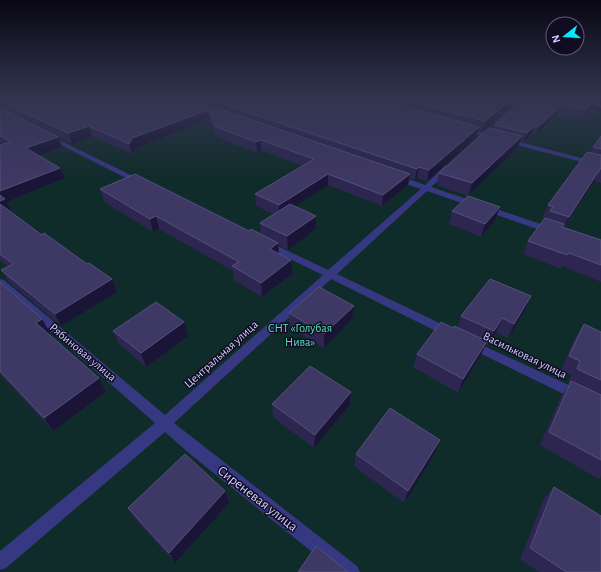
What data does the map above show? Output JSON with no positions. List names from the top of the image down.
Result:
{
  "streets": {
    "street": [
      "Рябиновая улица",
      "Центральная улица",
      "Васильковая улица",
      "Сиреневая улица"
    ]
  },
  "crossings": [
    ["Рябиновая улица", "Центральная улица"],
    ["Рябиновая улица", "Сиреневая улица"],
    ["Центральная улица", "Васильковая улица"],
    ["Центральная улица", "Сиреневая улица"]
  ],
  "parks": ["СНТ «Голубая Нива»"],
  "north": "left"
}
